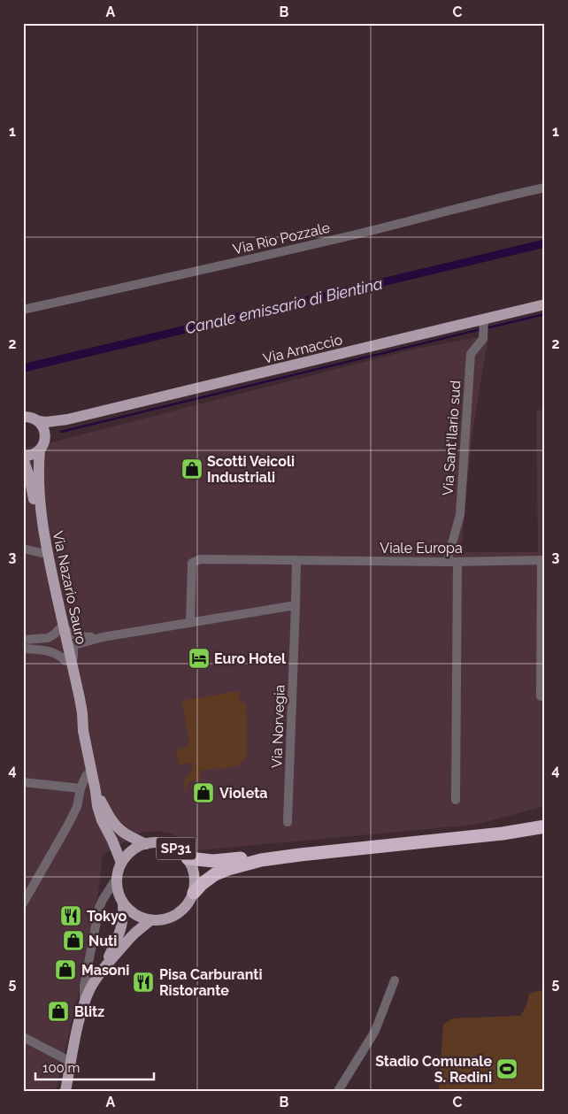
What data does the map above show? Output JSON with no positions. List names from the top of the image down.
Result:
{
  "streets": {
    "main road": ["Via Arnaccio", "Via Nazario Sauro", "SP31"],
    "street": [
      "Via Rio Pozzale",
      "Via Sant'Ilario sud",
      "Viale Europa",
      "Via Norvegia"
    ]
  },
  "crossings": [
    ["Via Arnaccio", "Via Sant'Ilario sud"],
    ["Via Arnaccio", "Via Nazario Sauro"],
    ["Via Sant'Ilario sud", "Viale Europa"],
    ["Via Nazario Sauro", "SP31"]
  ],
  "water": ["Canale emissario di Bientina"],
  "places": {
    "shop": [
      "Scotti Veicoli Industriali",
      "Violeta",
      "Nuti",
      "Masoni",
      "Blitz"
    ],
    "hotel": ["Euro Hotel"],
    "restaurant": ["Tokyo", "Pisa Carburanti Ristorante"],
    "sports": ["Stadio Comunale S. Redini"]
  },
  "scale_bar": "100 m",
  "grid": {
    "columns": ["A", "B", "C"],
    "rows": [
      "1",
      "2",
      "3",
      "4",
      "5"
    ]
  }
}
